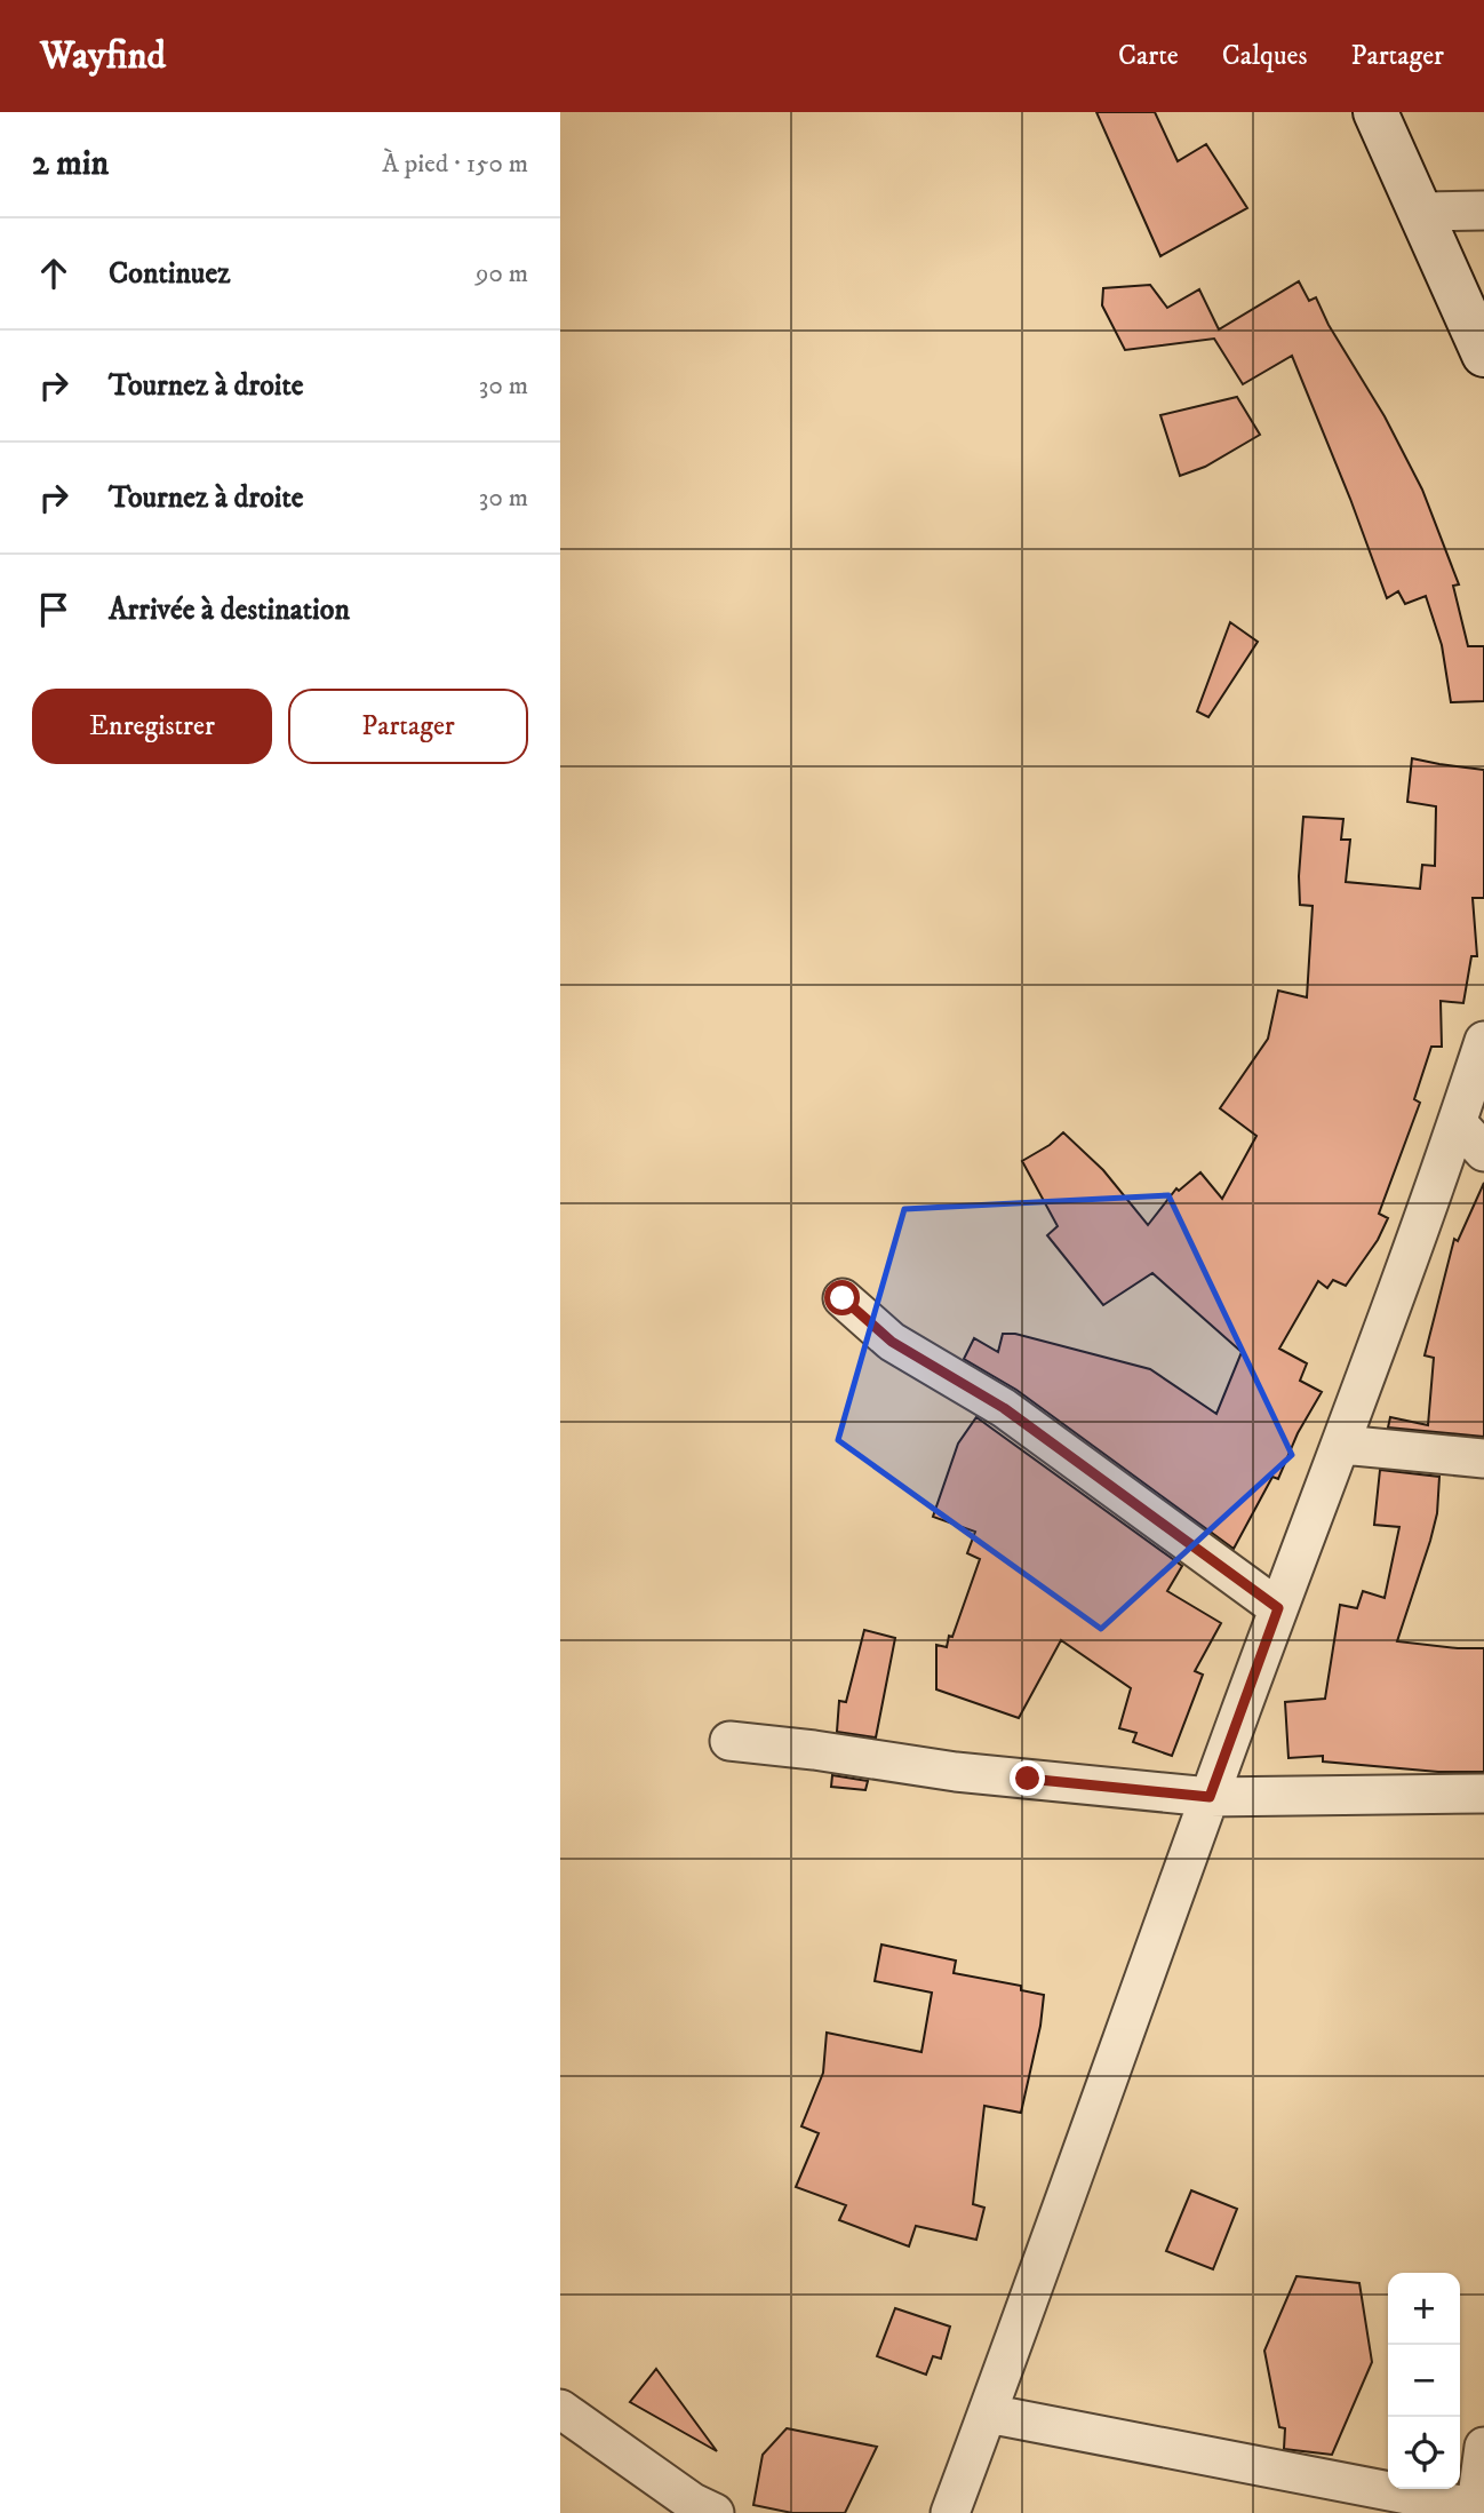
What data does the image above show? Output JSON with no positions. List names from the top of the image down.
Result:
{
  "page": {
    "header": "Wayfind",
    "nav": ["Carte", "Calques", "Partager"],
    "heading": ["2 min", "À pied · 150 m"],
    "list": [
      ["Continuez", "90 m"],
      ["Tournez à droite", "30 m"],
      ["Tournez à droite", "30 m"],
      "Arrivée à destination"
    ],
    "buttons": ["Enregistrer", "Partager"],
    "map_buttons": ["+", "−"]
  }
}
